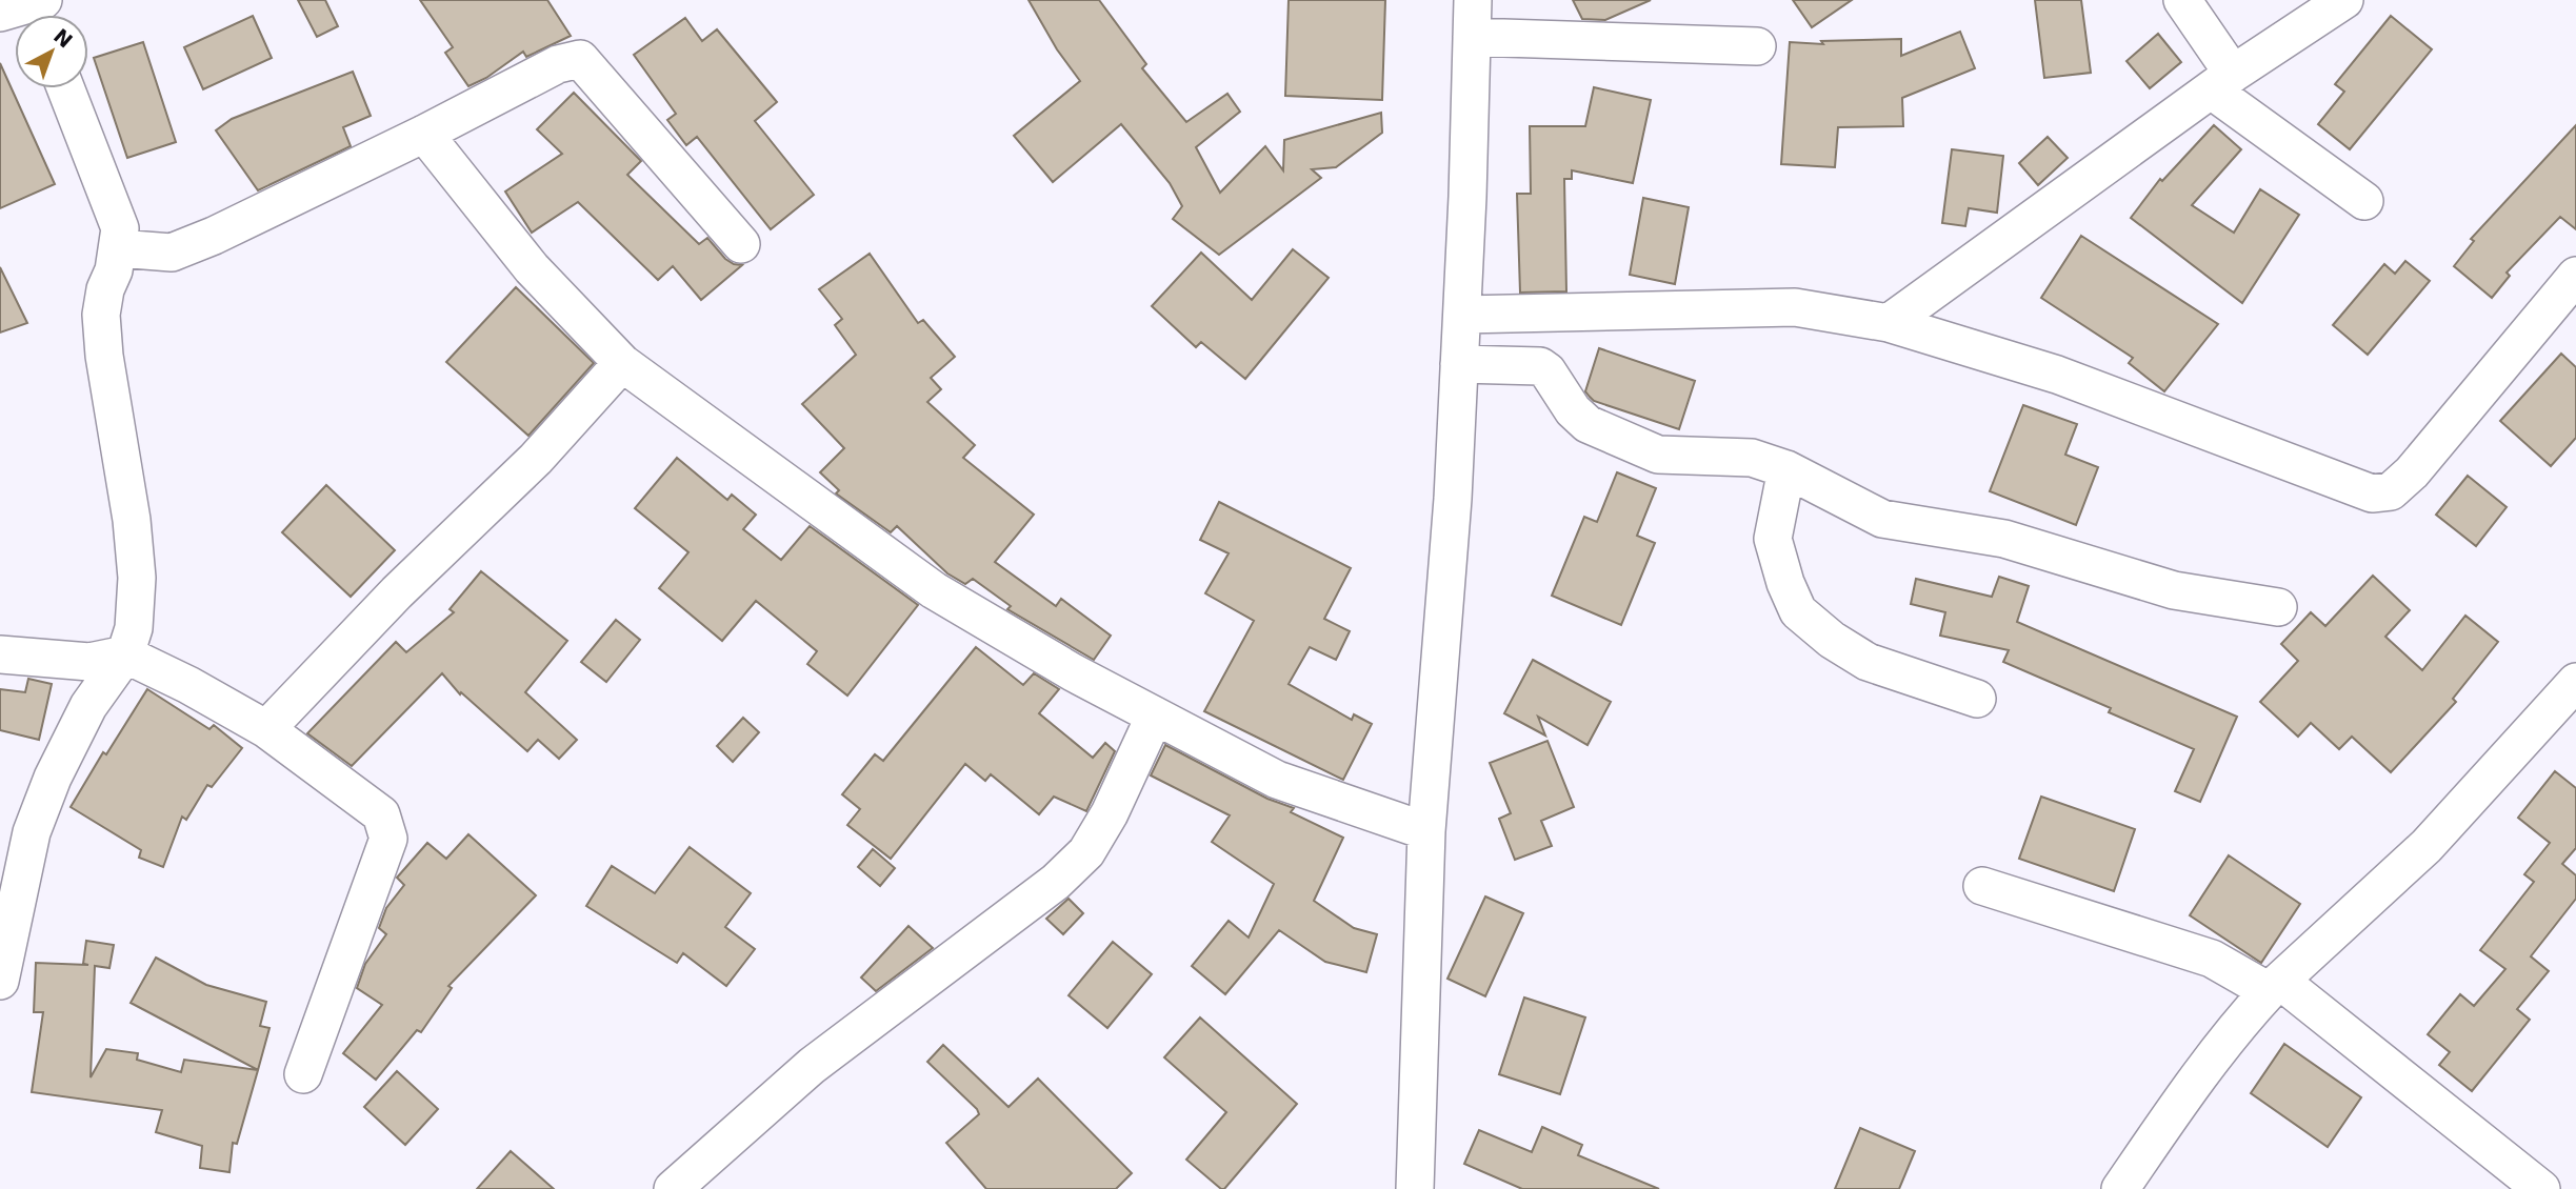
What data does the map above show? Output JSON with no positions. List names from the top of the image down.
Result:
{
  "north": "top right"
}
